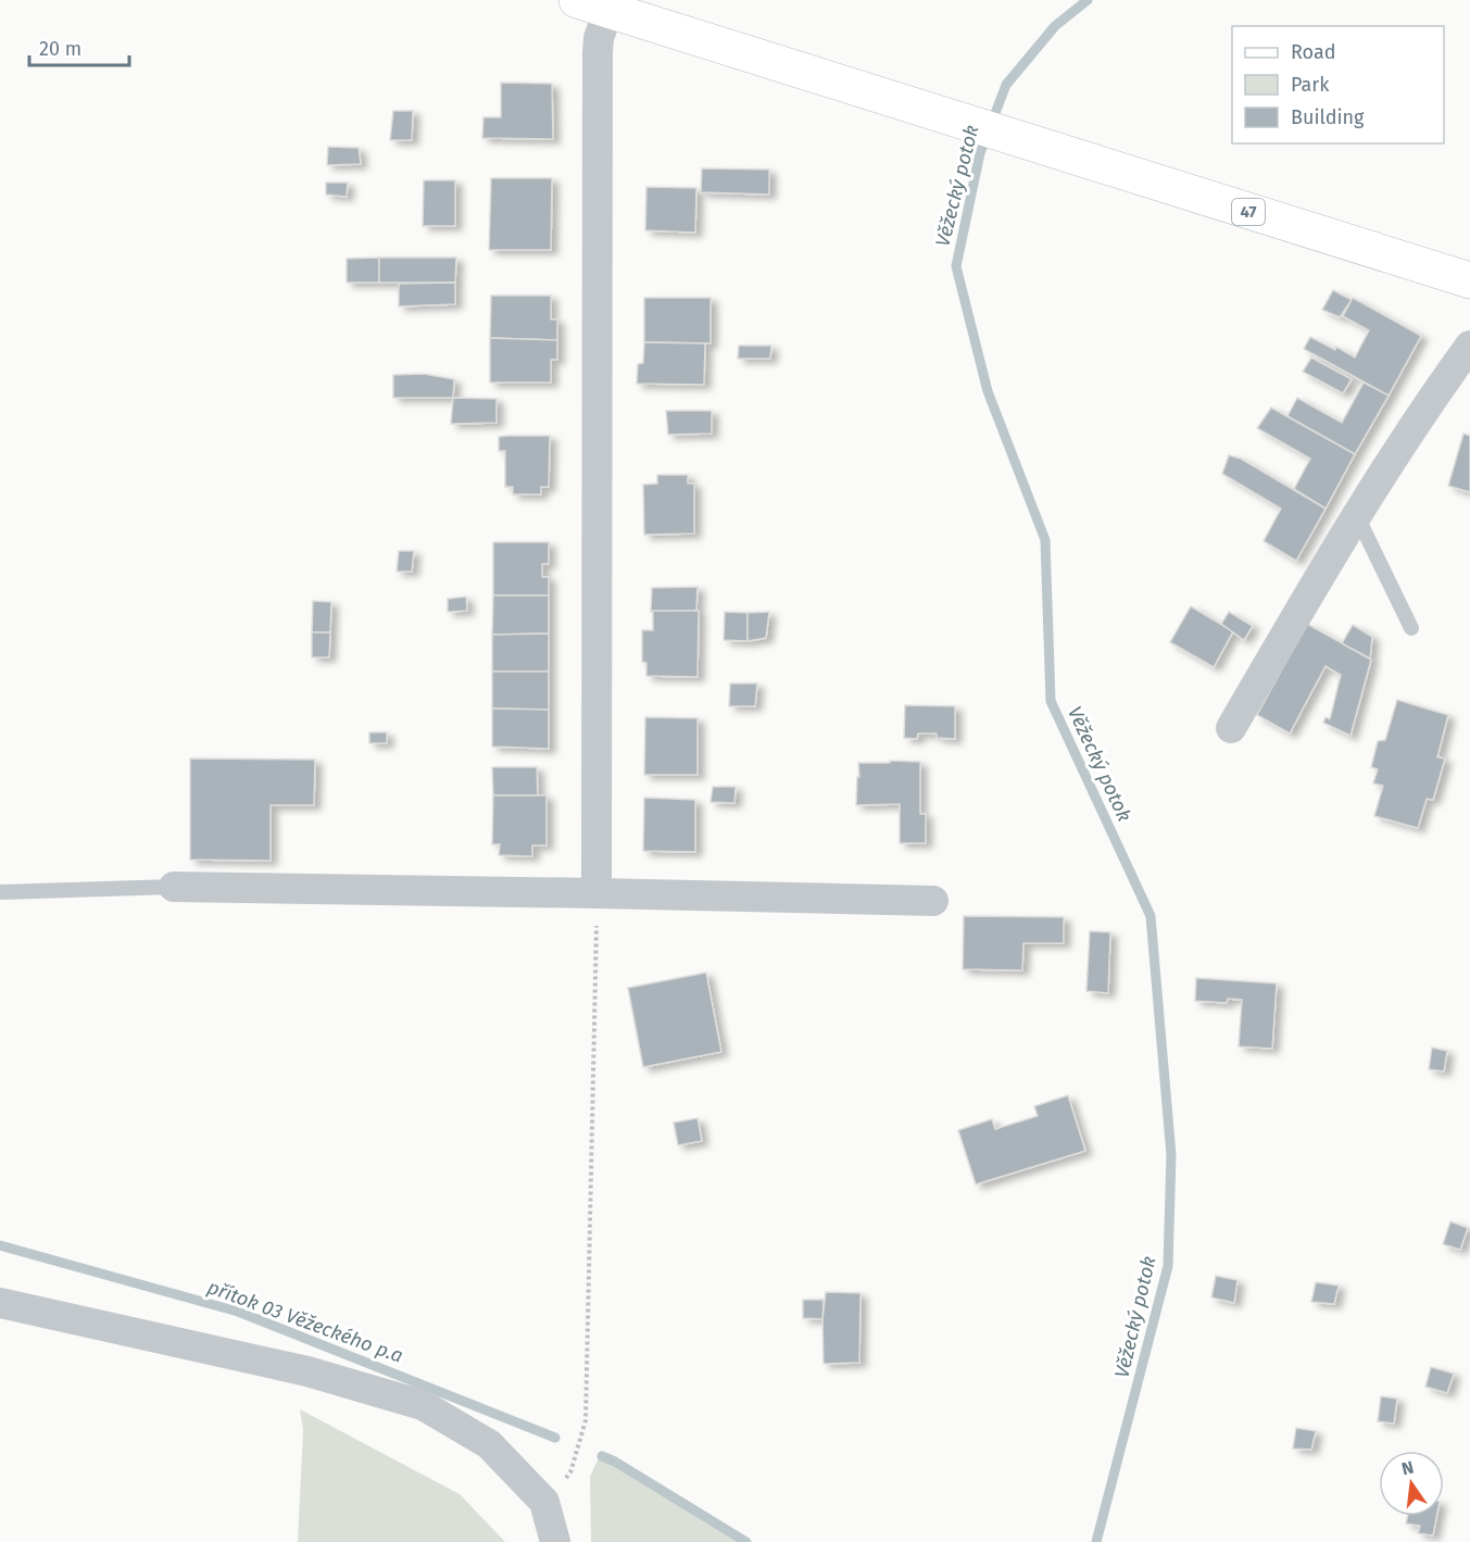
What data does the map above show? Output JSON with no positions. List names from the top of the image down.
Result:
{
  "streets": {
    "main road": ["47"]
  },
  "water": ["Věžecký potok", "přítok 03 Věžeckého p.a"],
  "legend": ["Road", "Park", "Building"],
  "scale_bar": "20 m",
  "north": "top"
}
